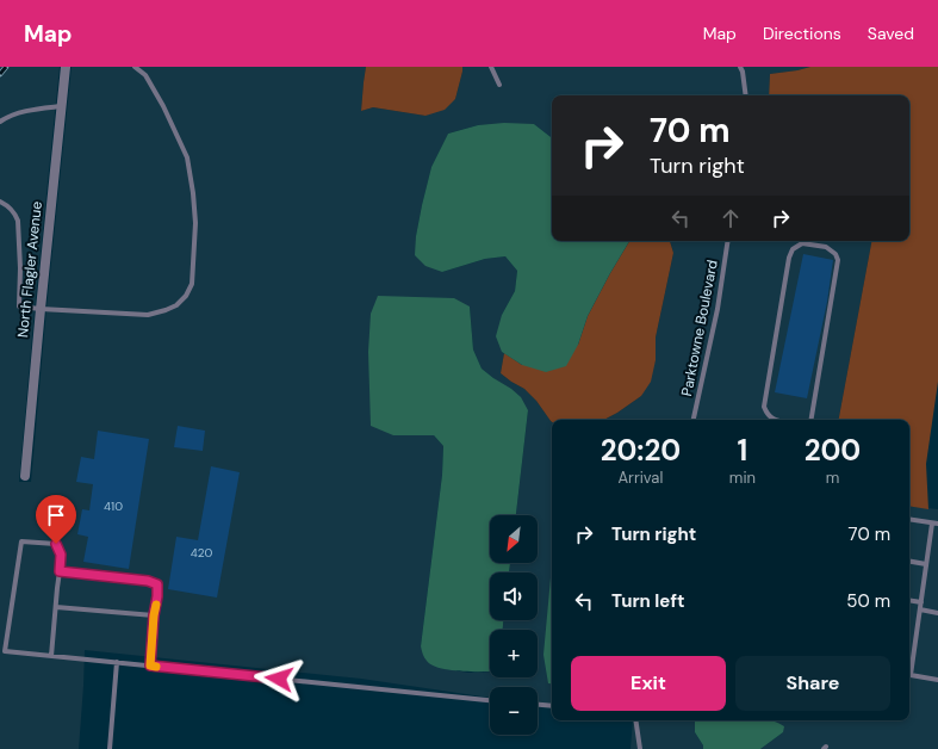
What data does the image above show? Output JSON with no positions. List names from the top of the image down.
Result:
{
  "streets": {
    "street": ["North Flagler Avenue"],
    "lane": ["Parktowne Boulevard"]
  },
  "house_numbers": ["410", "420"],
  "north": "bottom left",
  "page": {
    "header": "Map",
    "nav": ["Map", "Directions", "Saved"],
    "turn": ["70 m", "Turn right"],
    "eta": [
      "20:20",
      "Arrival",
      "1",
      "min",
      "200",
      "m"
    ],
    "list": [
      {
        "name": "Turn right",
        "value": "70 m"
      },
      {
        "name": "Turn left",
        "value": "50 m"
      }
    ],
    "map_buttons": ["+", "−"],
    "buttons": ["Exit", "Share"]
  }
}
